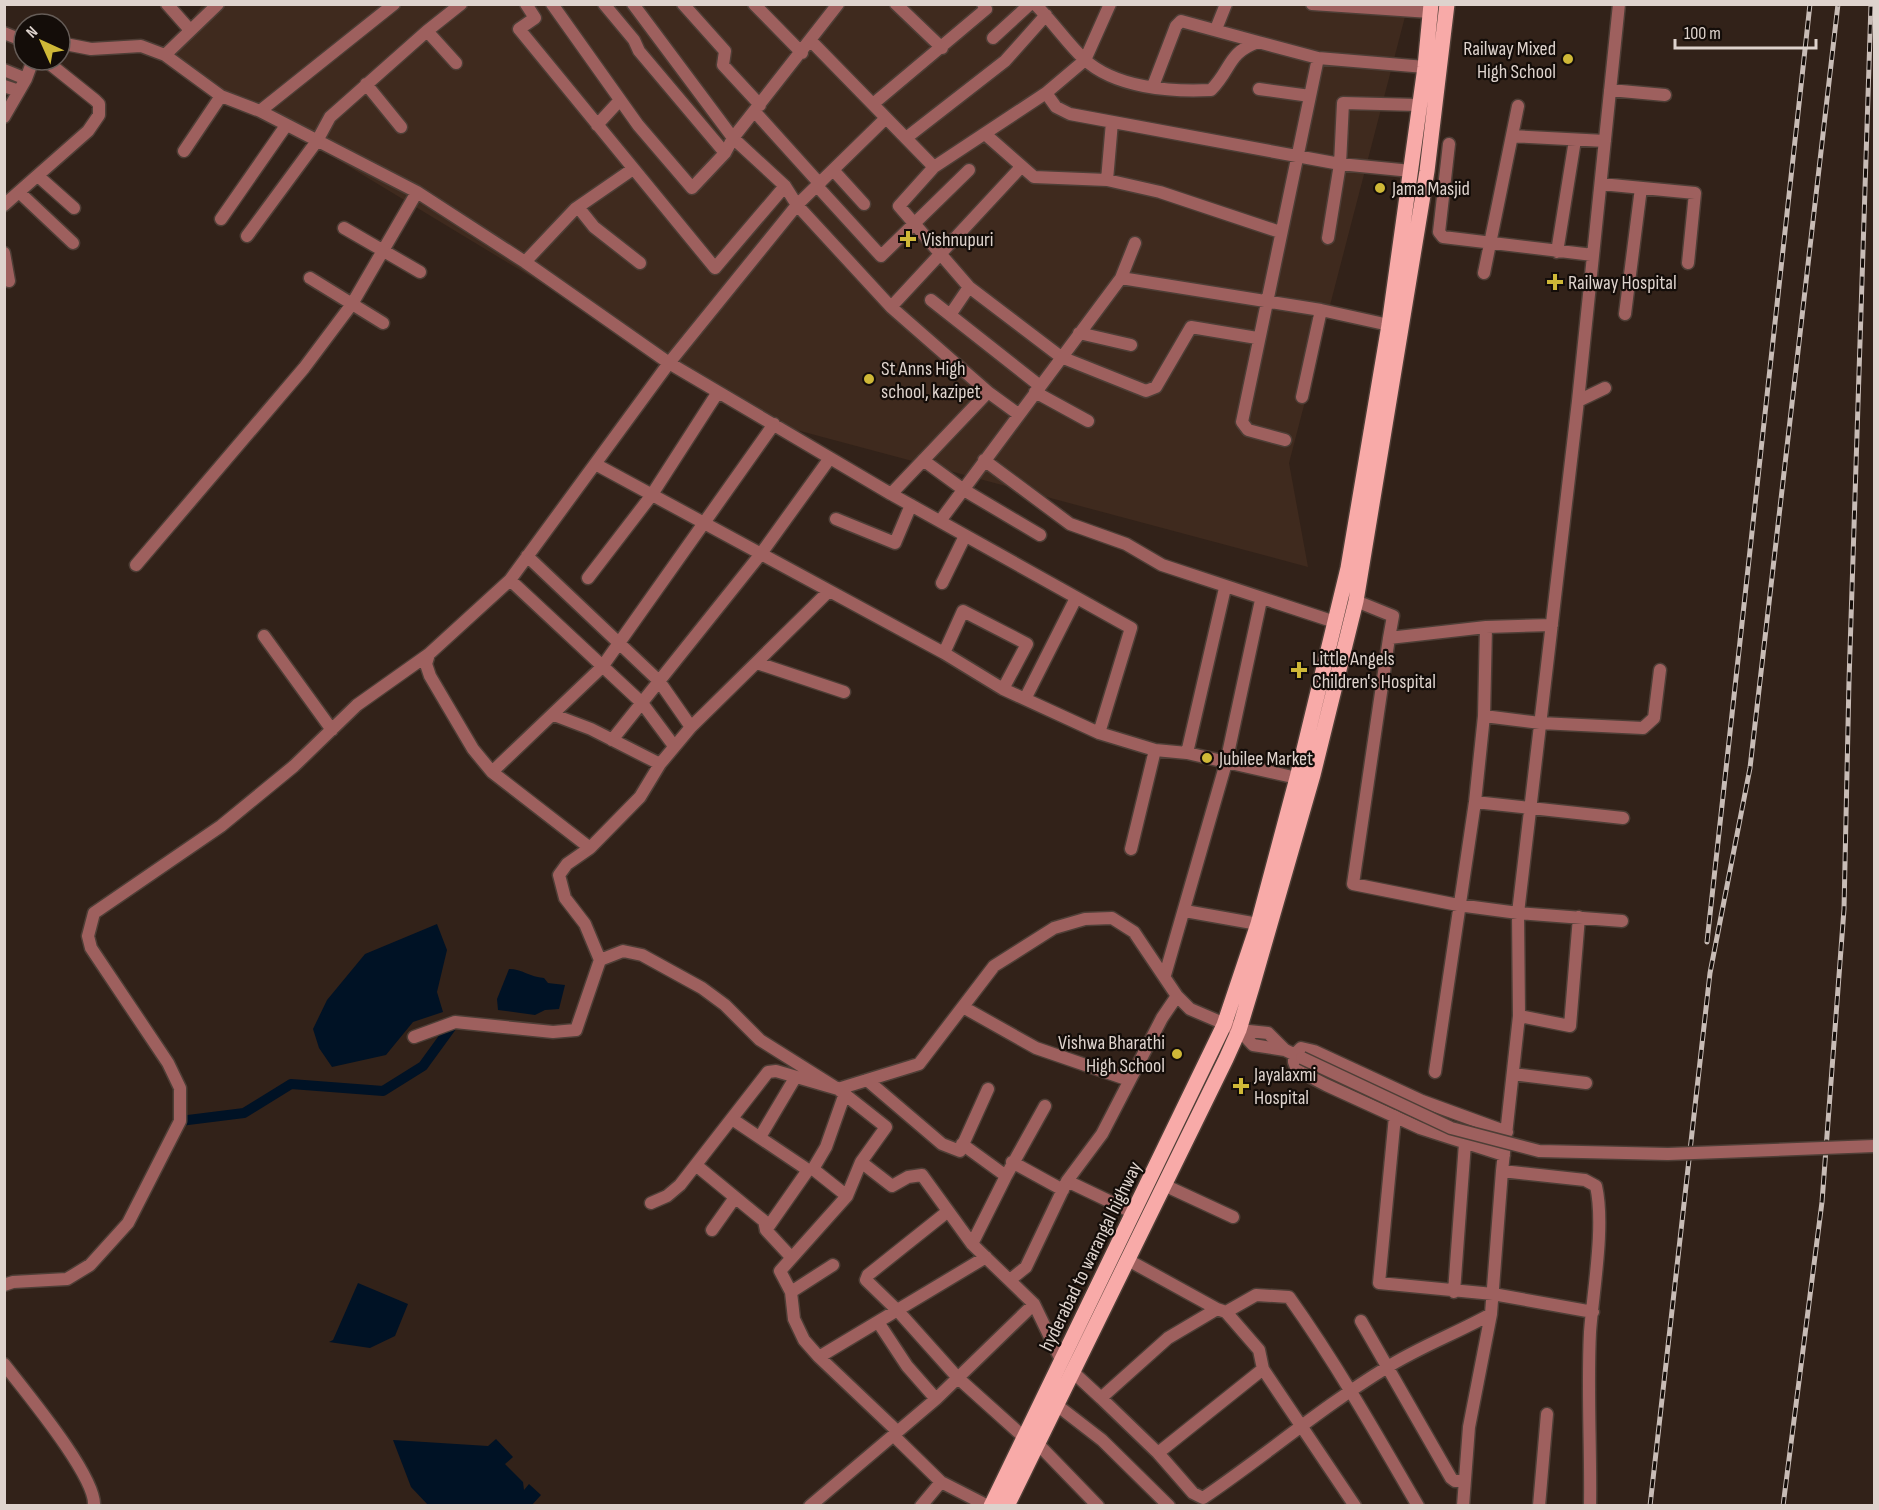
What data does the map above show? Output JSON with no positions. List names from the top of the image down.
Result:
{
  "streets": {
    "main road": ["hyderabad to warangal highway"]
  },
  "places": {
    "other": [
      "Railway Mixed High School",
      "Jama Masjid",
      "St Anns High school, kazipet",
      "Jubilee Market",
      "Vishwa Bharathi High School"
    ],
    "health": [
      "Vishnupuri",
      "Railway Hospital",
      "Little Angels Children's Hospital",
      "Jayalaxmi Hospital"
    ]
  },
  "scale_bar": "100 m",
  "north": "top left"
}
